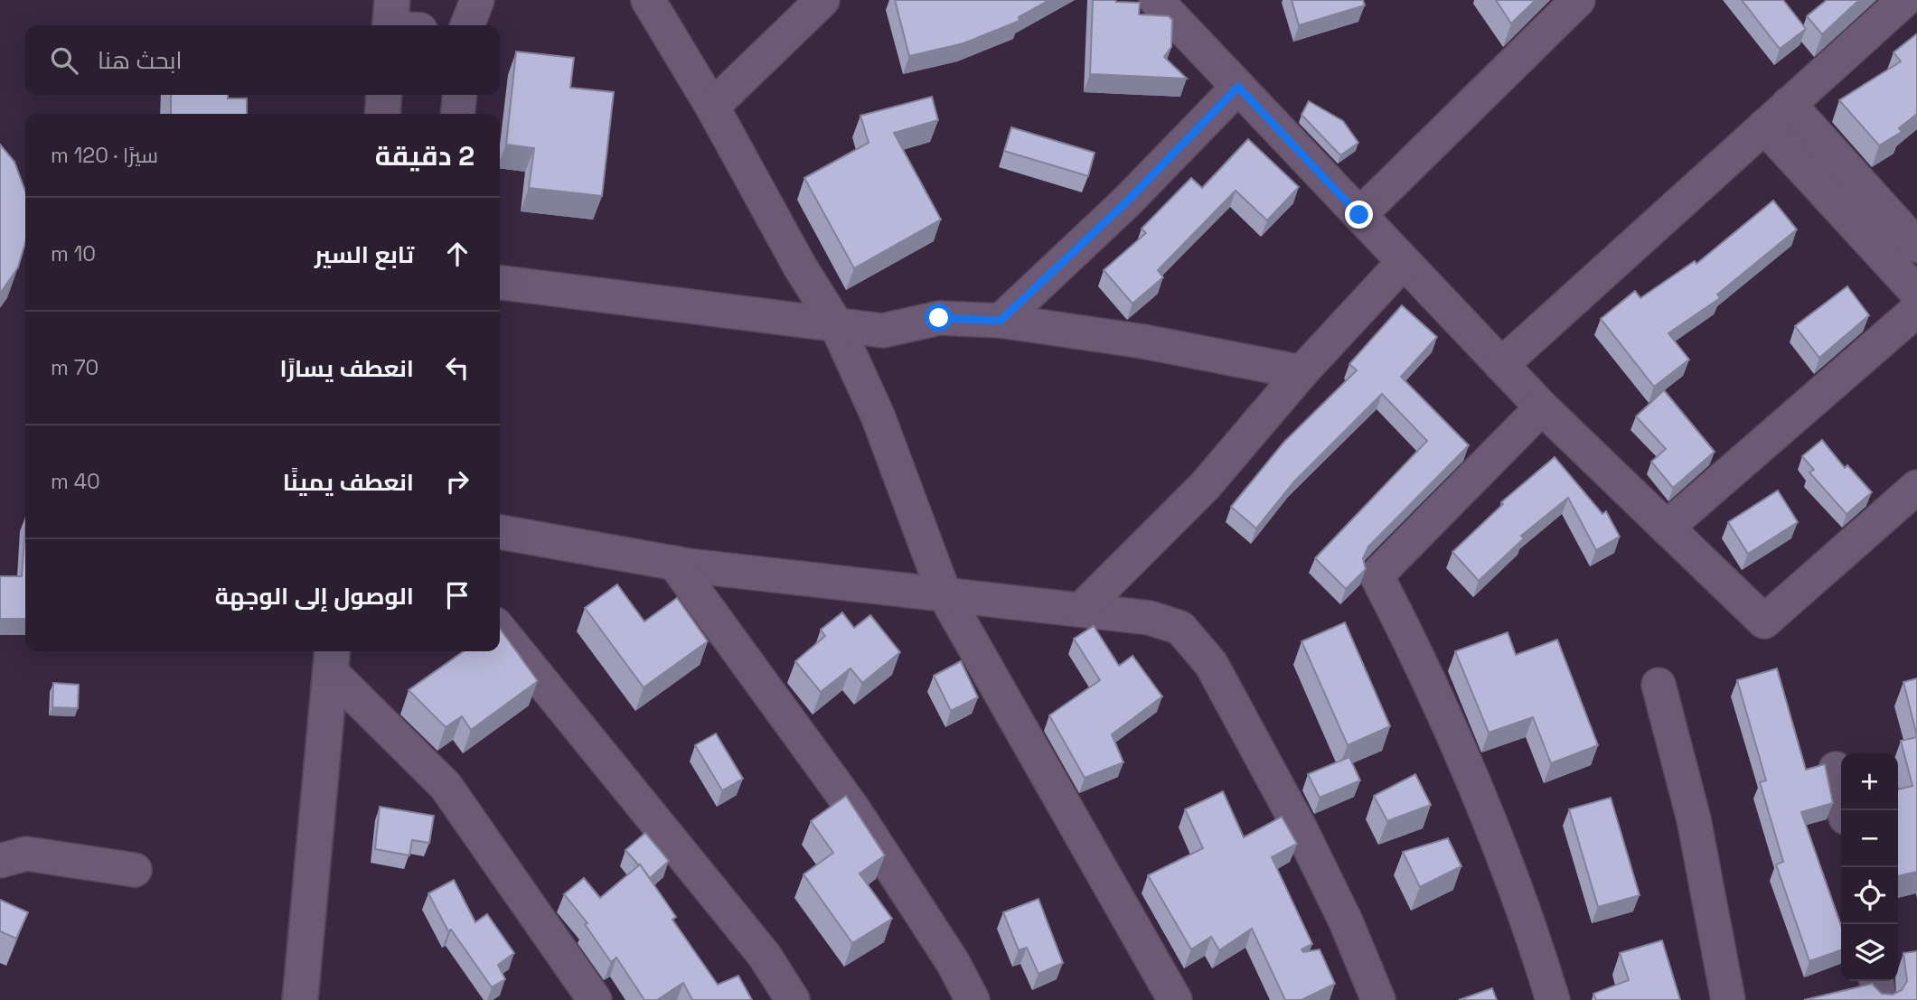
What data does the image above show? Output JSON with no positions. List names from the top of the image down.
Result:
{
  "page": {
    "search": "ابحث هنا",
    "heading": ["2 دقيقة", "سيرًا · 120 m"],
    "list": [
      ["تابع السير", "10 m"],
      ["انعطف يسارًا", "70 m"],
      ["انعطف يمينًا", "40 m"],
      "الوصول إلى الوجهة"
    ],
    "map_buttons": ["+", "−"]
  }
}
